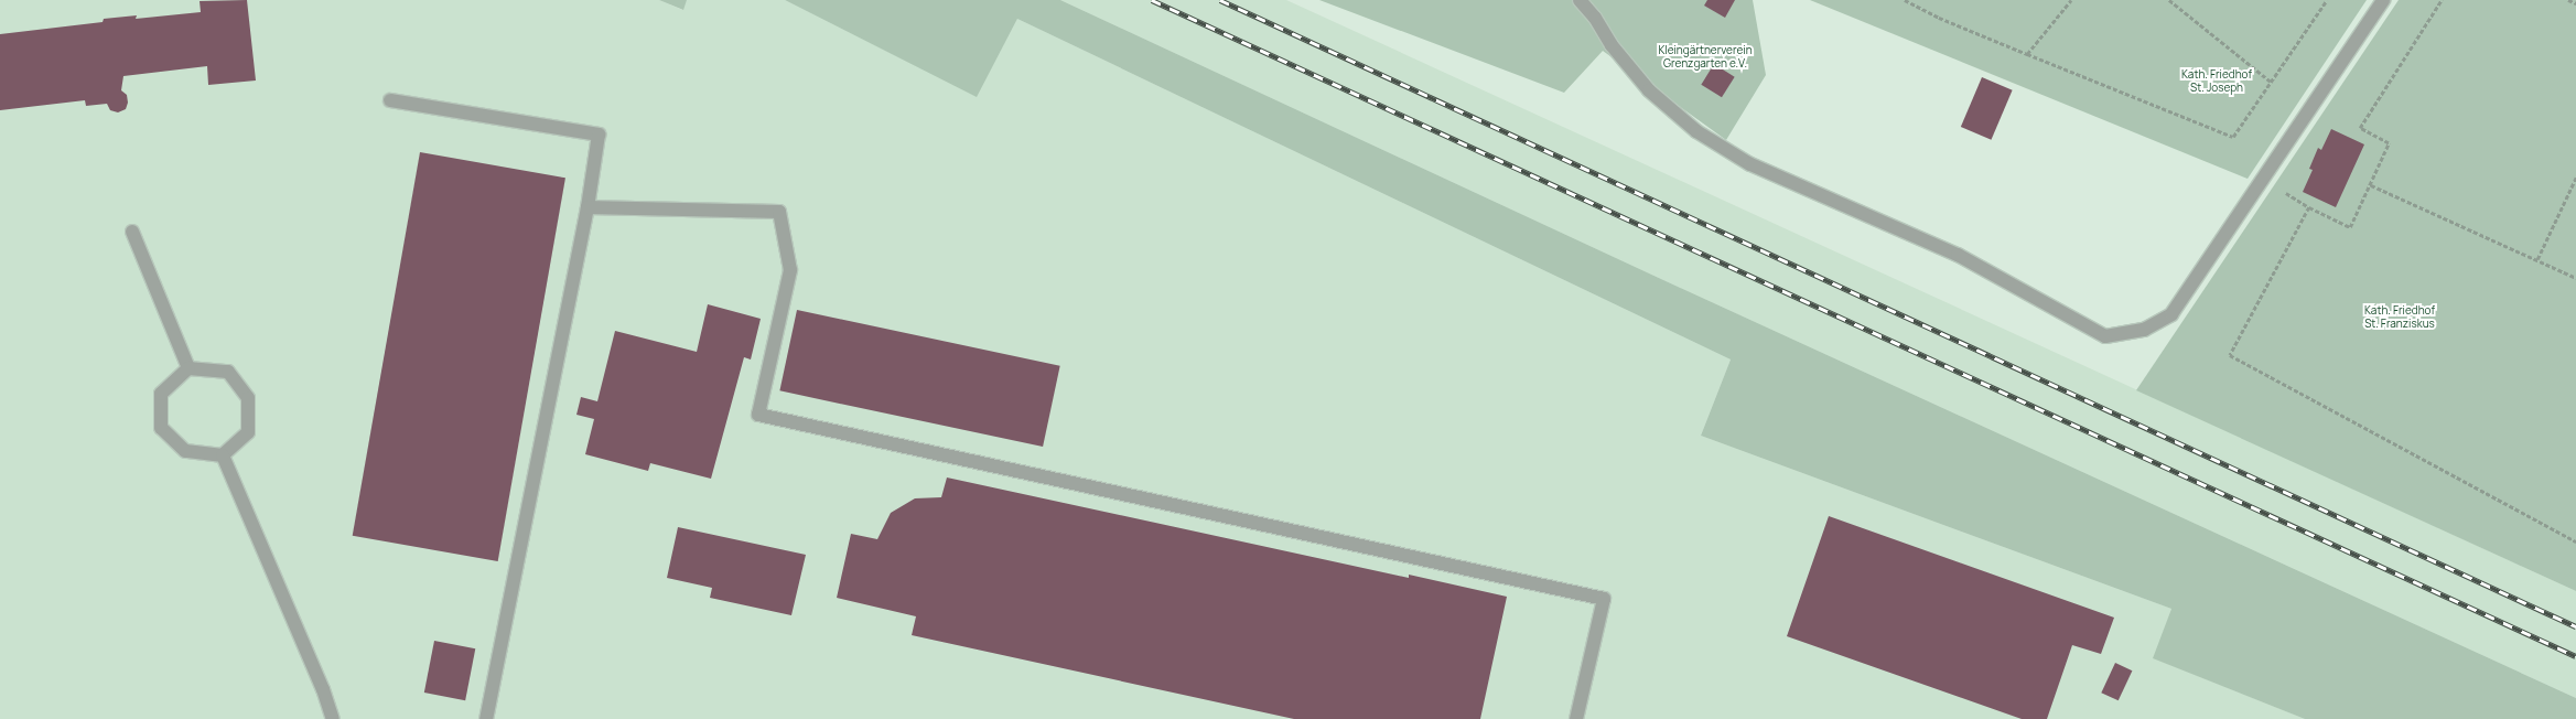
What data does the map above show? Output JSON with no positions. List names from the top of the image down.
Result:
{
  "parks": ["Kleingärtnerverein Grenzgarten e.V.", "Kath. Friedhof St. Joseph", "Kath. Friedhof St. Franziskus"]
}
